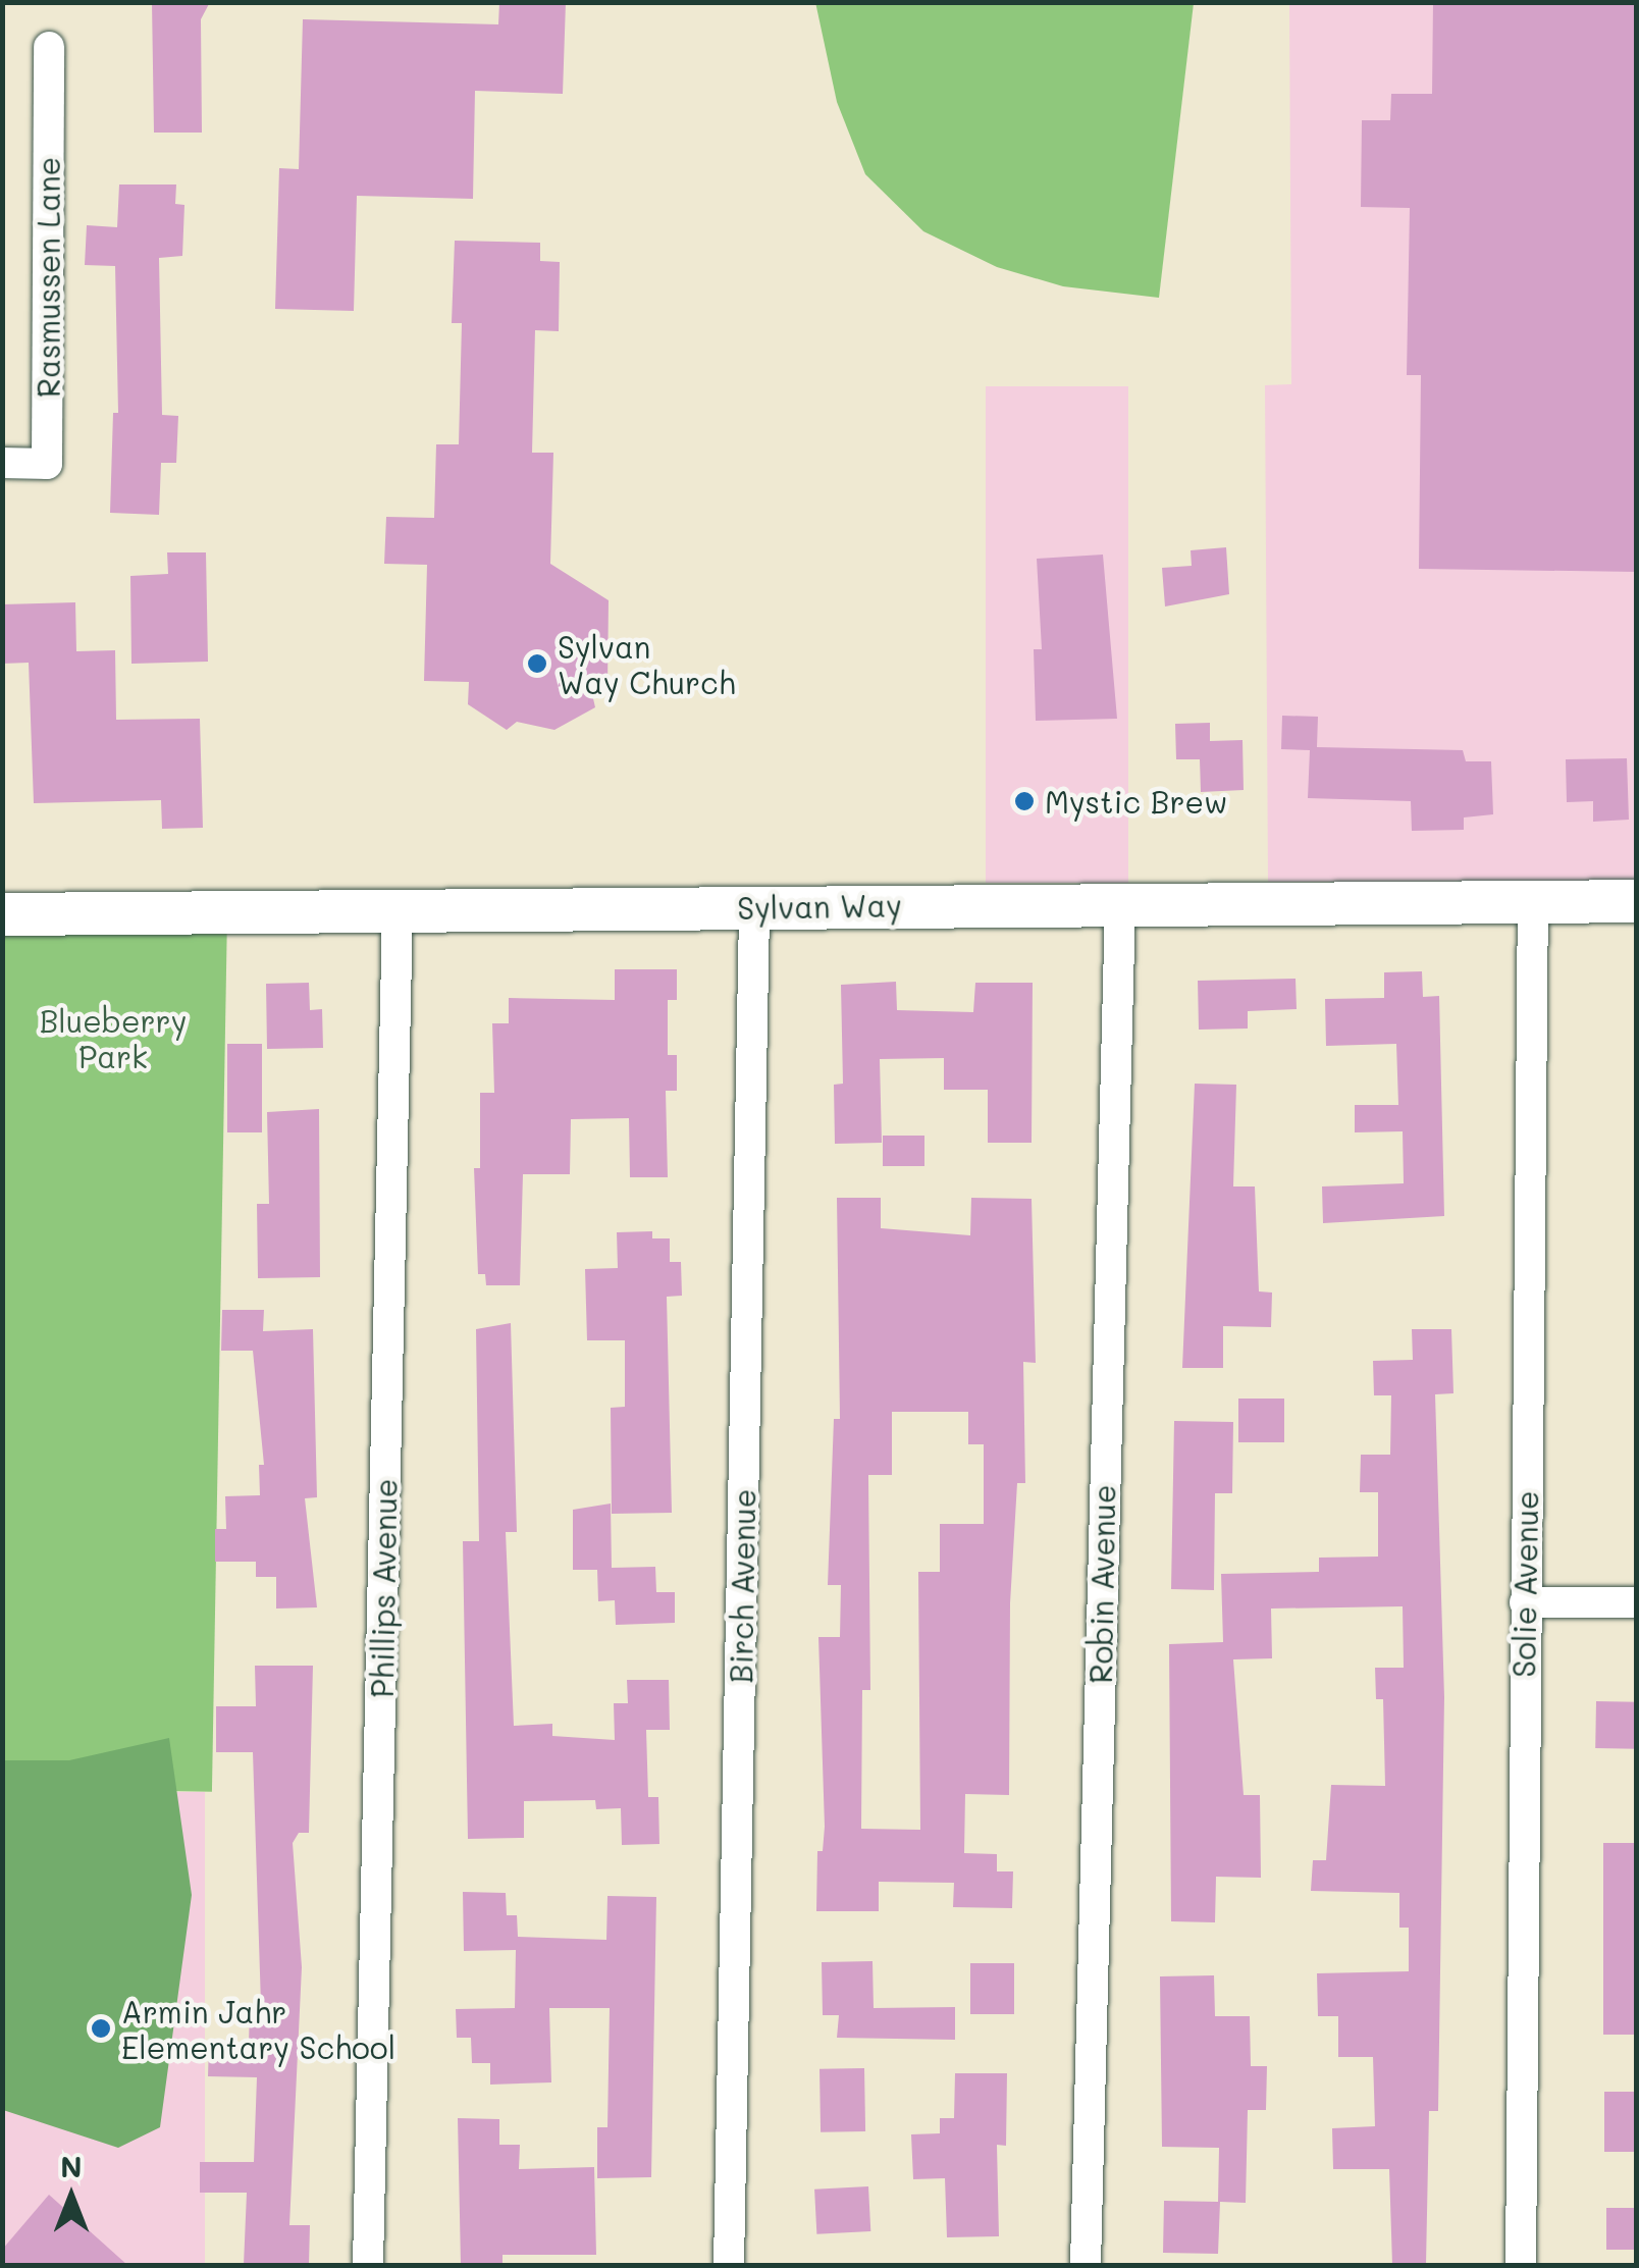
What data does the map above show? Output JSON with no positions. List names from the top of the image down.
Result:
{
  "streets": {
    "main road": ["Sylvan Way"],
    "street": [
      "Rasmussen Lane",
      "Robin Avenue",
      "Solie Avenue",
      "Birch Avenue",
      "Phillips Avenue"
    ]
  },
  "crossings": [
    ["Sylvan Way", "Robin Avenue"],
    ["Sylvan Way", "Solie Avenue"],
    ["Sylvan Way", "Birch Avenue"],
    ["Sylvan Way", "Phillips Avenue"]
  ],
  "parks": ["Blueberry Park"],
  "places": ["Sylvan Way Church", "Mystic Brew", "Armin Jahr Elementary School"],
  "north": "top"
}
